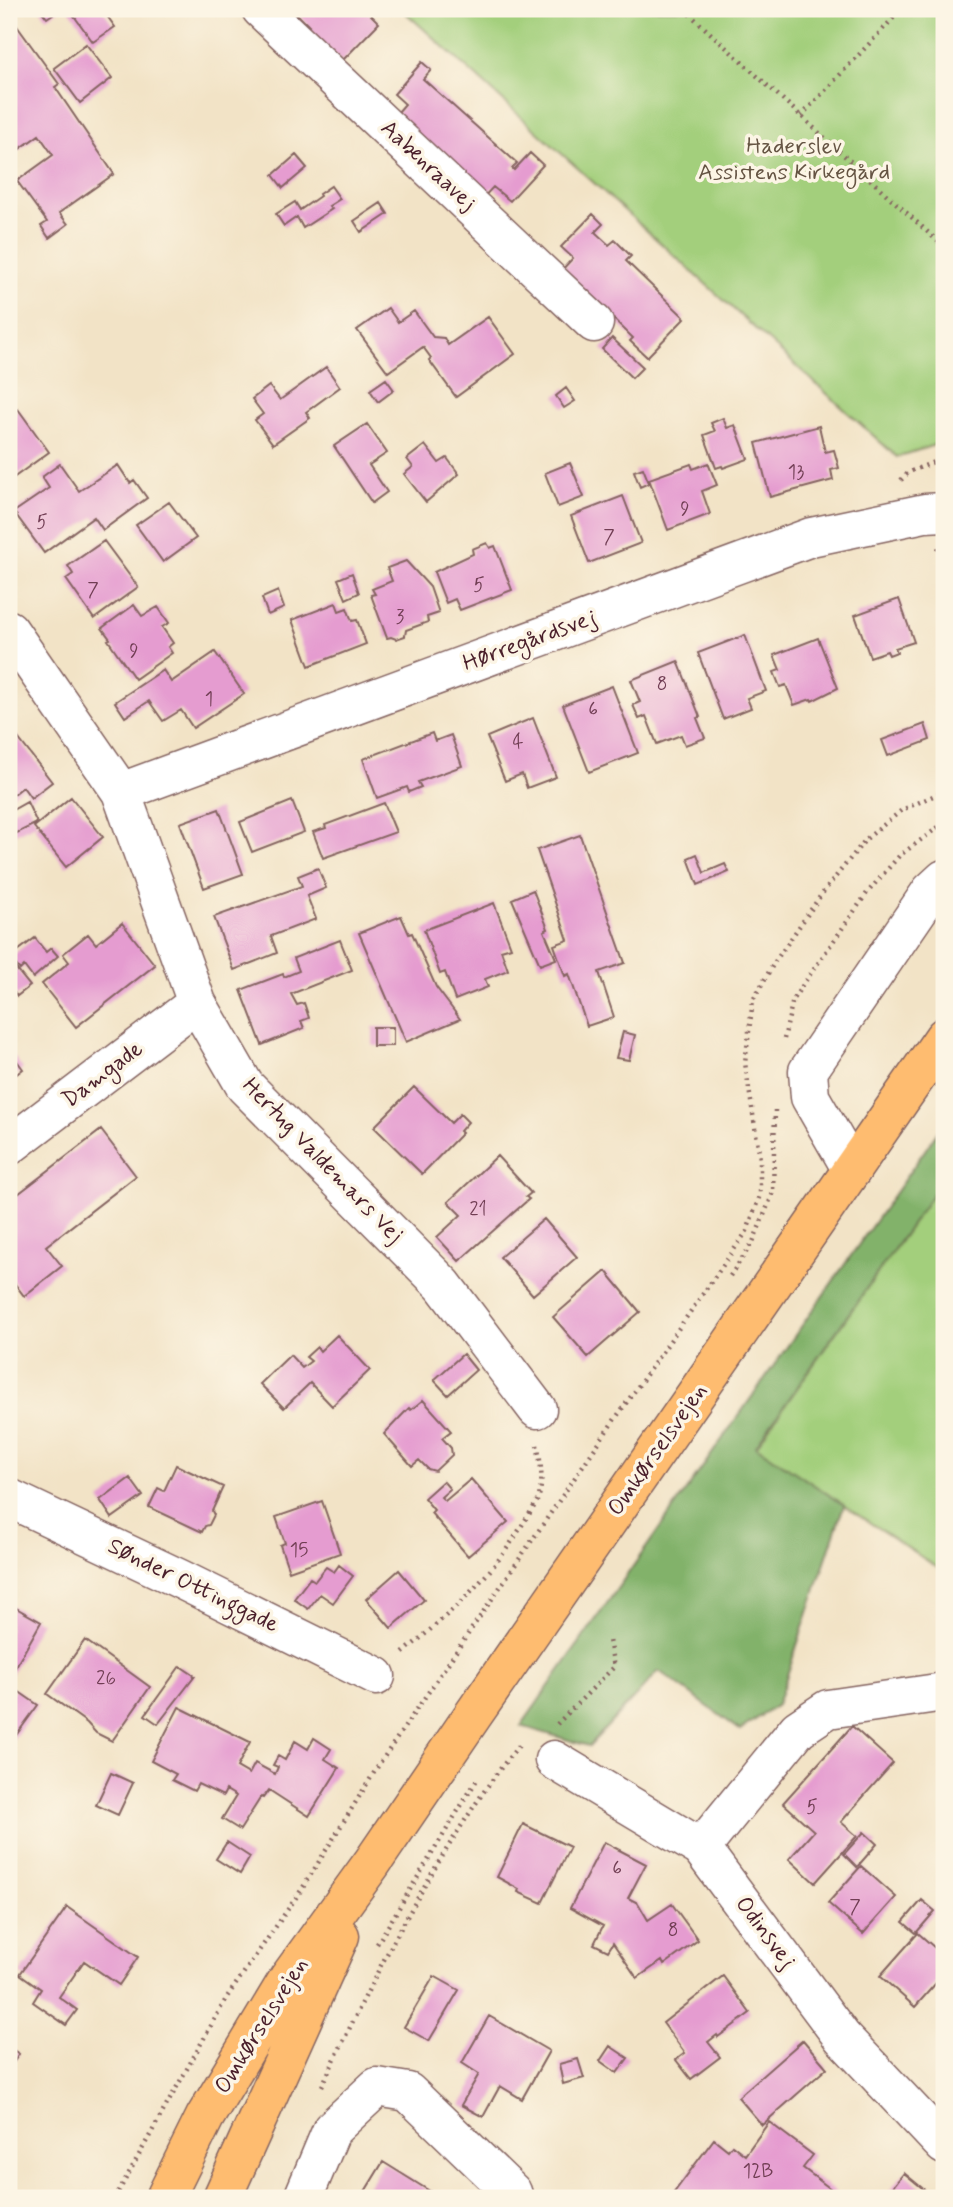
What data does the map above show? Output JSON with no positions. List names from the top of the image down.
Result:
{
  "streets": {
    "main road": ["Omkørselsvejen"],
    "street": [
      "Aabenraavej",
      "Hørregårdsvej",
      "Damgade",
      "Hertug Valdemars Vej",
      "Sønder Ottinggade",
      "Odinsvej"
    ]
  },
  "crossings": [
    ["Hørregårdsvej", "Hertug Valdemars Vej"],
    ["Damgade", "Hertug Valdemars Vej"]
  ],
  "parks": ["Haderslev Assistens Kirkegård"],
  "house_numbers": [
    "13",
    "9",
    "5",
    "7",
    "5",
    "7",
    "3",
    "9",
    "8",
    "1",
    "6",
    "4",
    "21",
    "15",
    "26",
    "5",
    "6",
    "7",
    "8",
    "12B"
  ]
}
